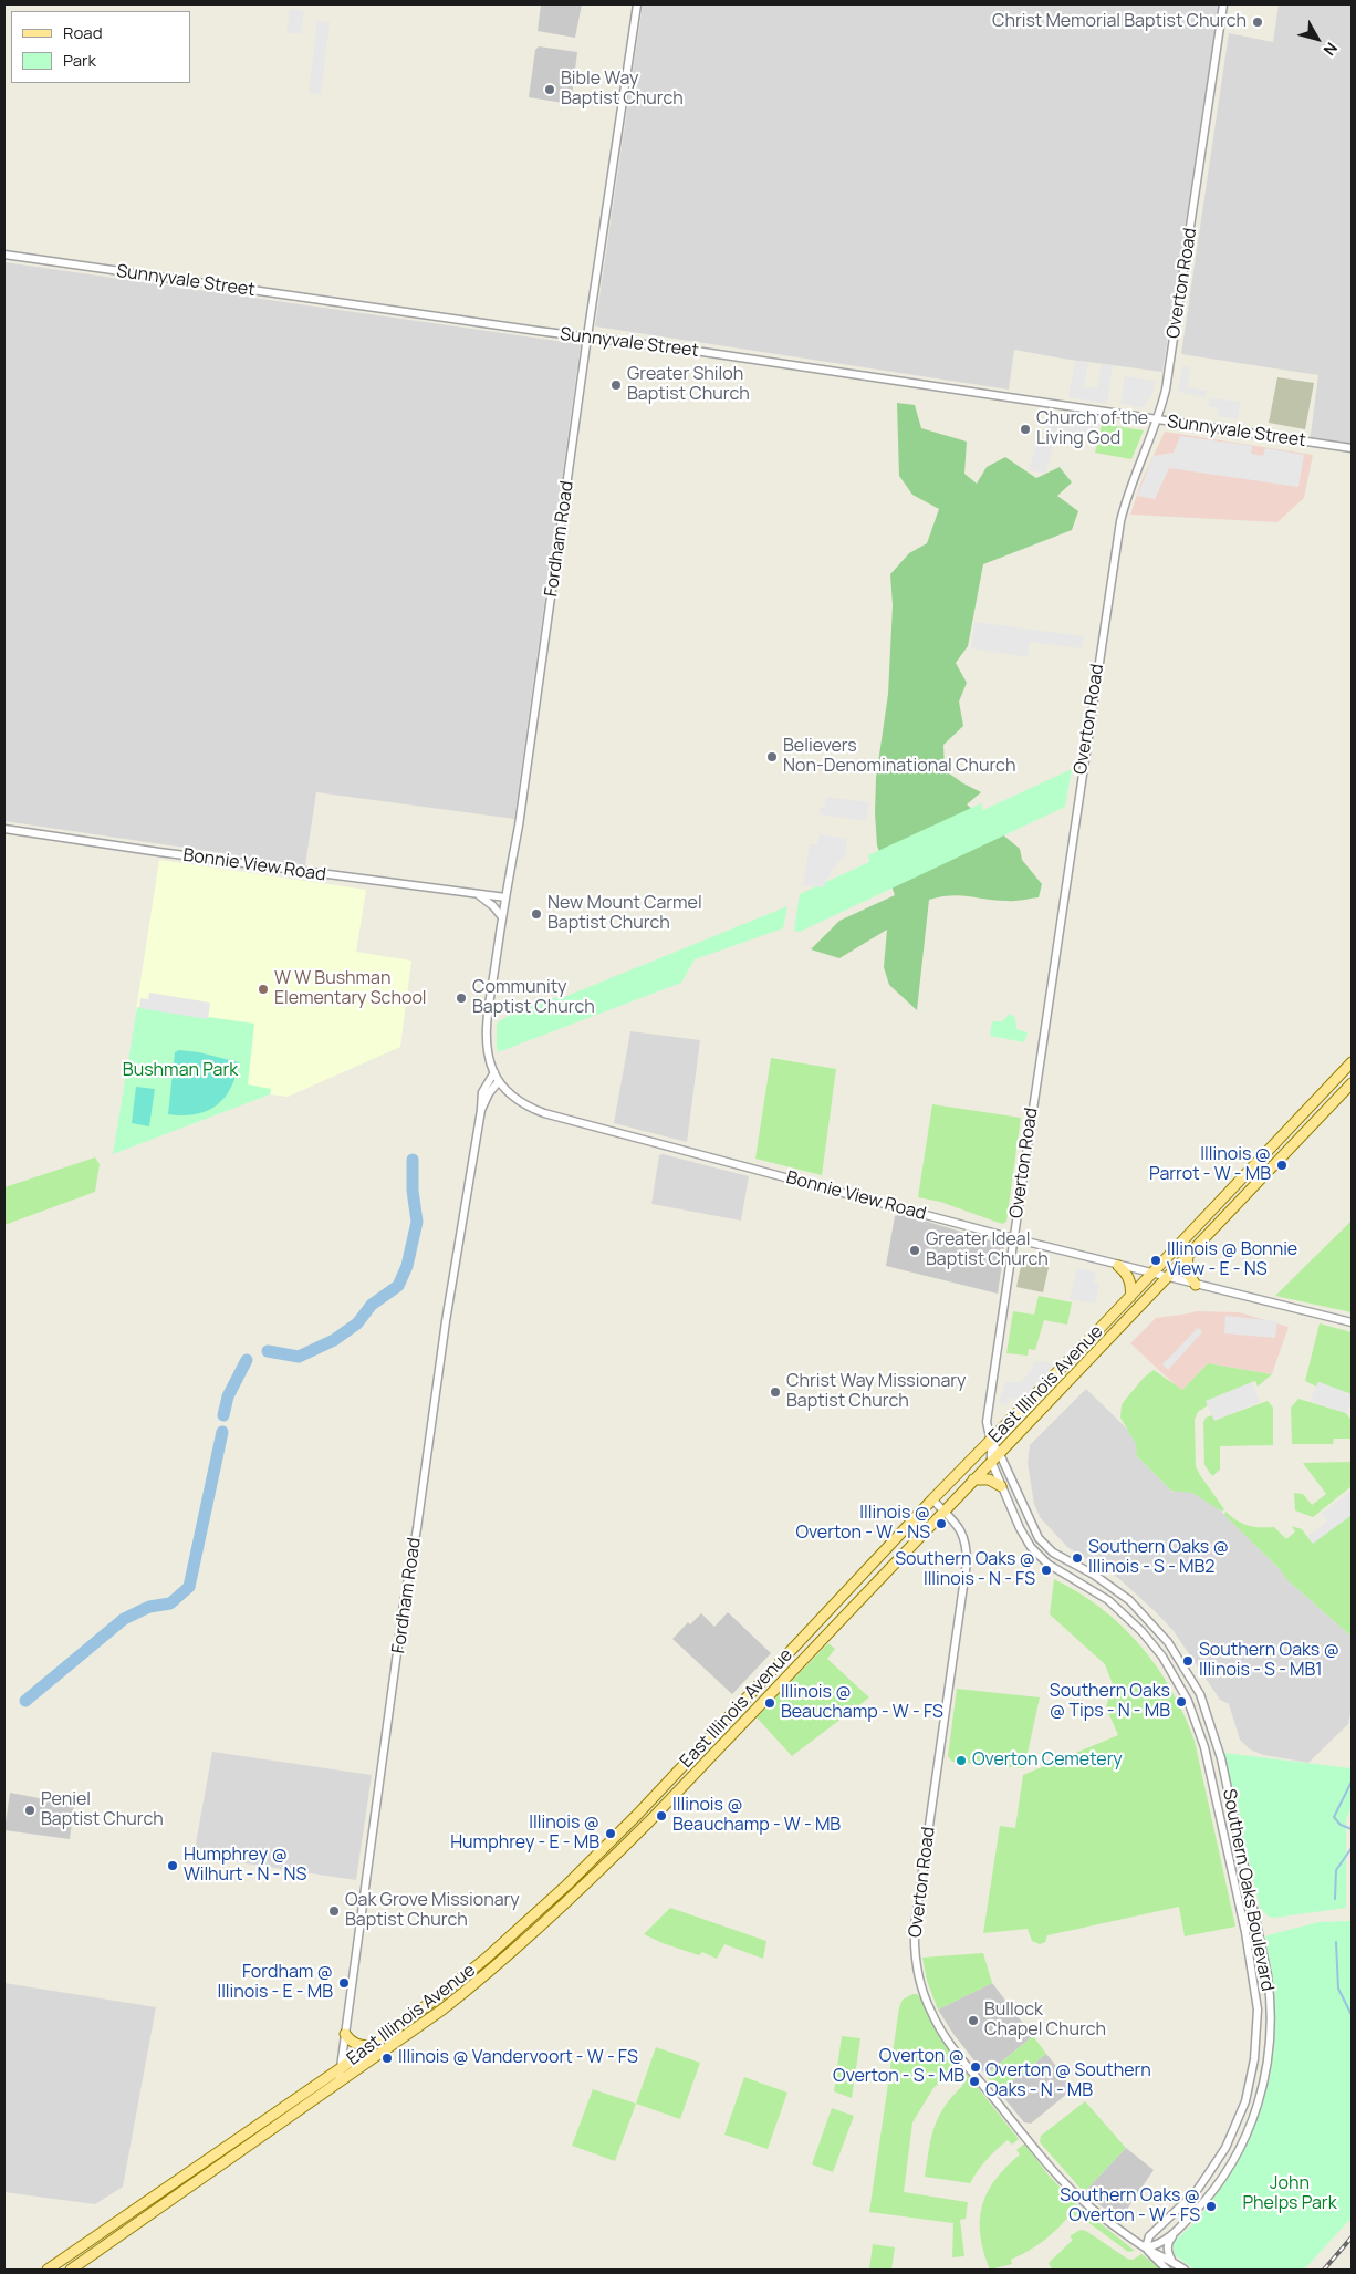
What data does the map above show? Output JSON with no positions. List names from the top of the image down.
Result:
{
  "streets": {
    "main road": ["East Illinois Avenue"],
    "street": [
      "Sunnyvale Street",
      "Overton Road",
      "Fordham Road",
      "Bonnie View Road",
      "Southern Oaks Boulevard"
    ]
  },
  "crossings": [
    ["Sunnyvale Street", "Overton Road"],
    ["Sunnyvale Street", "Fordham Road"],
    ["Overton Road", "Bonnie View Road"],
    ["Overton Road", "East Illinois Avenue"],
    ["Overton Road", "Southern Oaks Boulevard"],
    ["Fordham Road", "Bonnie View Road"],
    ["Fordham Road", "East Illinois Avenue"],
    ["Bonnie View Road", "East Illinois Avenue"],
    ["East Illinois Avenue", "Southern Oaks Boulevard"]
  ],
  "parks": ["Bushman Park", "John Phelps Park"],
  "places": [
    "Christ Memorial Baptist Church",
    "Bible Way Baptist Church",
    "Greater Shiloh Baptist Church",
    "Church of the Living God",
    "Believers Non-Denominational Church",
    "New Mount Carmel Baptist Church",
    "W W Bushman Elementary School",
    "Community Baptist Church",
    "Illinois @ Parrot - W - MB",
    "Greater Ideal Baptist Church",
    "Illinois @ Bonnie View - E - NS",
    "Christ Way Missionary Baptist Church",
    "Illinois @ Overton - W - NS",
    "Southern Oaks @ Illinois - S - MB2",
    "Southern Oaks @ Illinois - N - FS",
    "Southern Oaks @ Illinois - S - MB1",
    "Southern Oaks @ Tips - N - MB",
    "Illinois @ Beauchamp - W - FS",
    "Overton Cemetery",
    "Peniel Baptist Church",
    "Illinois @ Beauchamp - W - MB",
    "Illinois @ Humphrey - E - MB",
    "Humphrey @ Wilhurt - N - NS",
    "Oak Grove Missionary Baptist Church",
    "Fordham @ Illinois - E - MB",
    "Bullock Chapel Church",
    "Illinois @ Vandervoort - W - FS",
    "Overton @ Overton - S - MB",
    "Overton @ Southern Oaks - N - MB",
    "Southern Oaks @ Overton - W - FS"
  ],
  "legend": ["Road", "Park"],
  "north": "bottom right"
}
